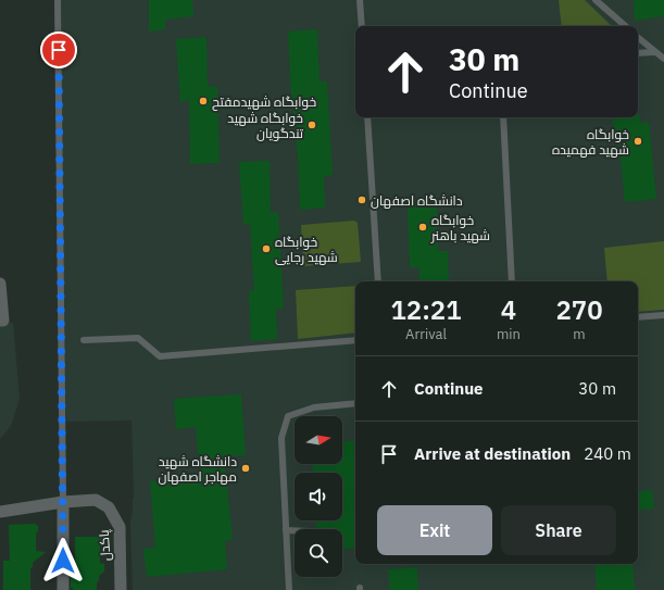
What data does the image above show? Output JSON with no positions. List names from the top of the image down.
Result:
{
  "streets": {
    "street": ["پاکدل"]
  },
  "places": [
    "خوابگاه شهیدمفتح",
    "خوابگاه شهید تندگویان",
    "خوابگاه شهید فهمیده",
    "دانشگاه اصفهان",
    "خوابگاه شهید باهنر",
    "خوابگاه شهید رجایی",
    "دانشگاه شهید مهاجر اصفهان"
  ],
  "north": "right",
  "page": {
    "turn": ["30 m", "Continue"],
    "eta": [
      "12:21",
      "Arrival",
      "4",
      "min",
      "270",
      "m"
    ],
    "list": [
      {
        "name": "Continue",
        "value": "30 m"
      },
      {
        "name": "Arrive at destination",
        "value": "240 m"
      }
    ],
    "buttons": ["Exit", "Share"]
  }
}
